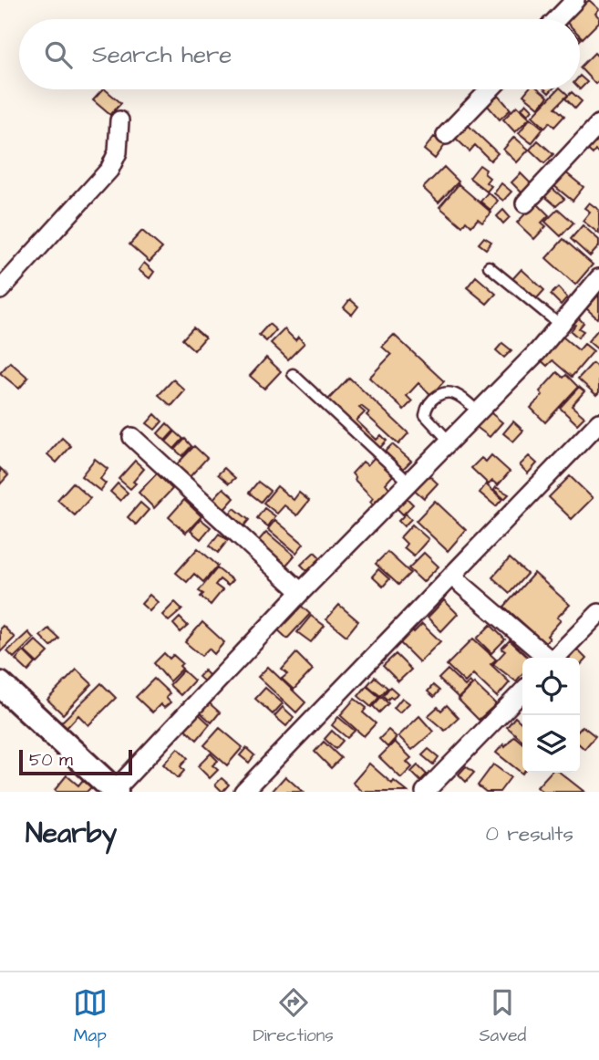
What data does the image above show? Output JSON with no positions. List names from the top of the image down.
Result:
{
  "scale_bar": "50 m",
  "page": {
    "search": "Search here",
    "scale": "50 m",
    "heading": ["Nearby", "0 results"],
    "nav": ["Map", "Directions", "Saved"]
  }
}
